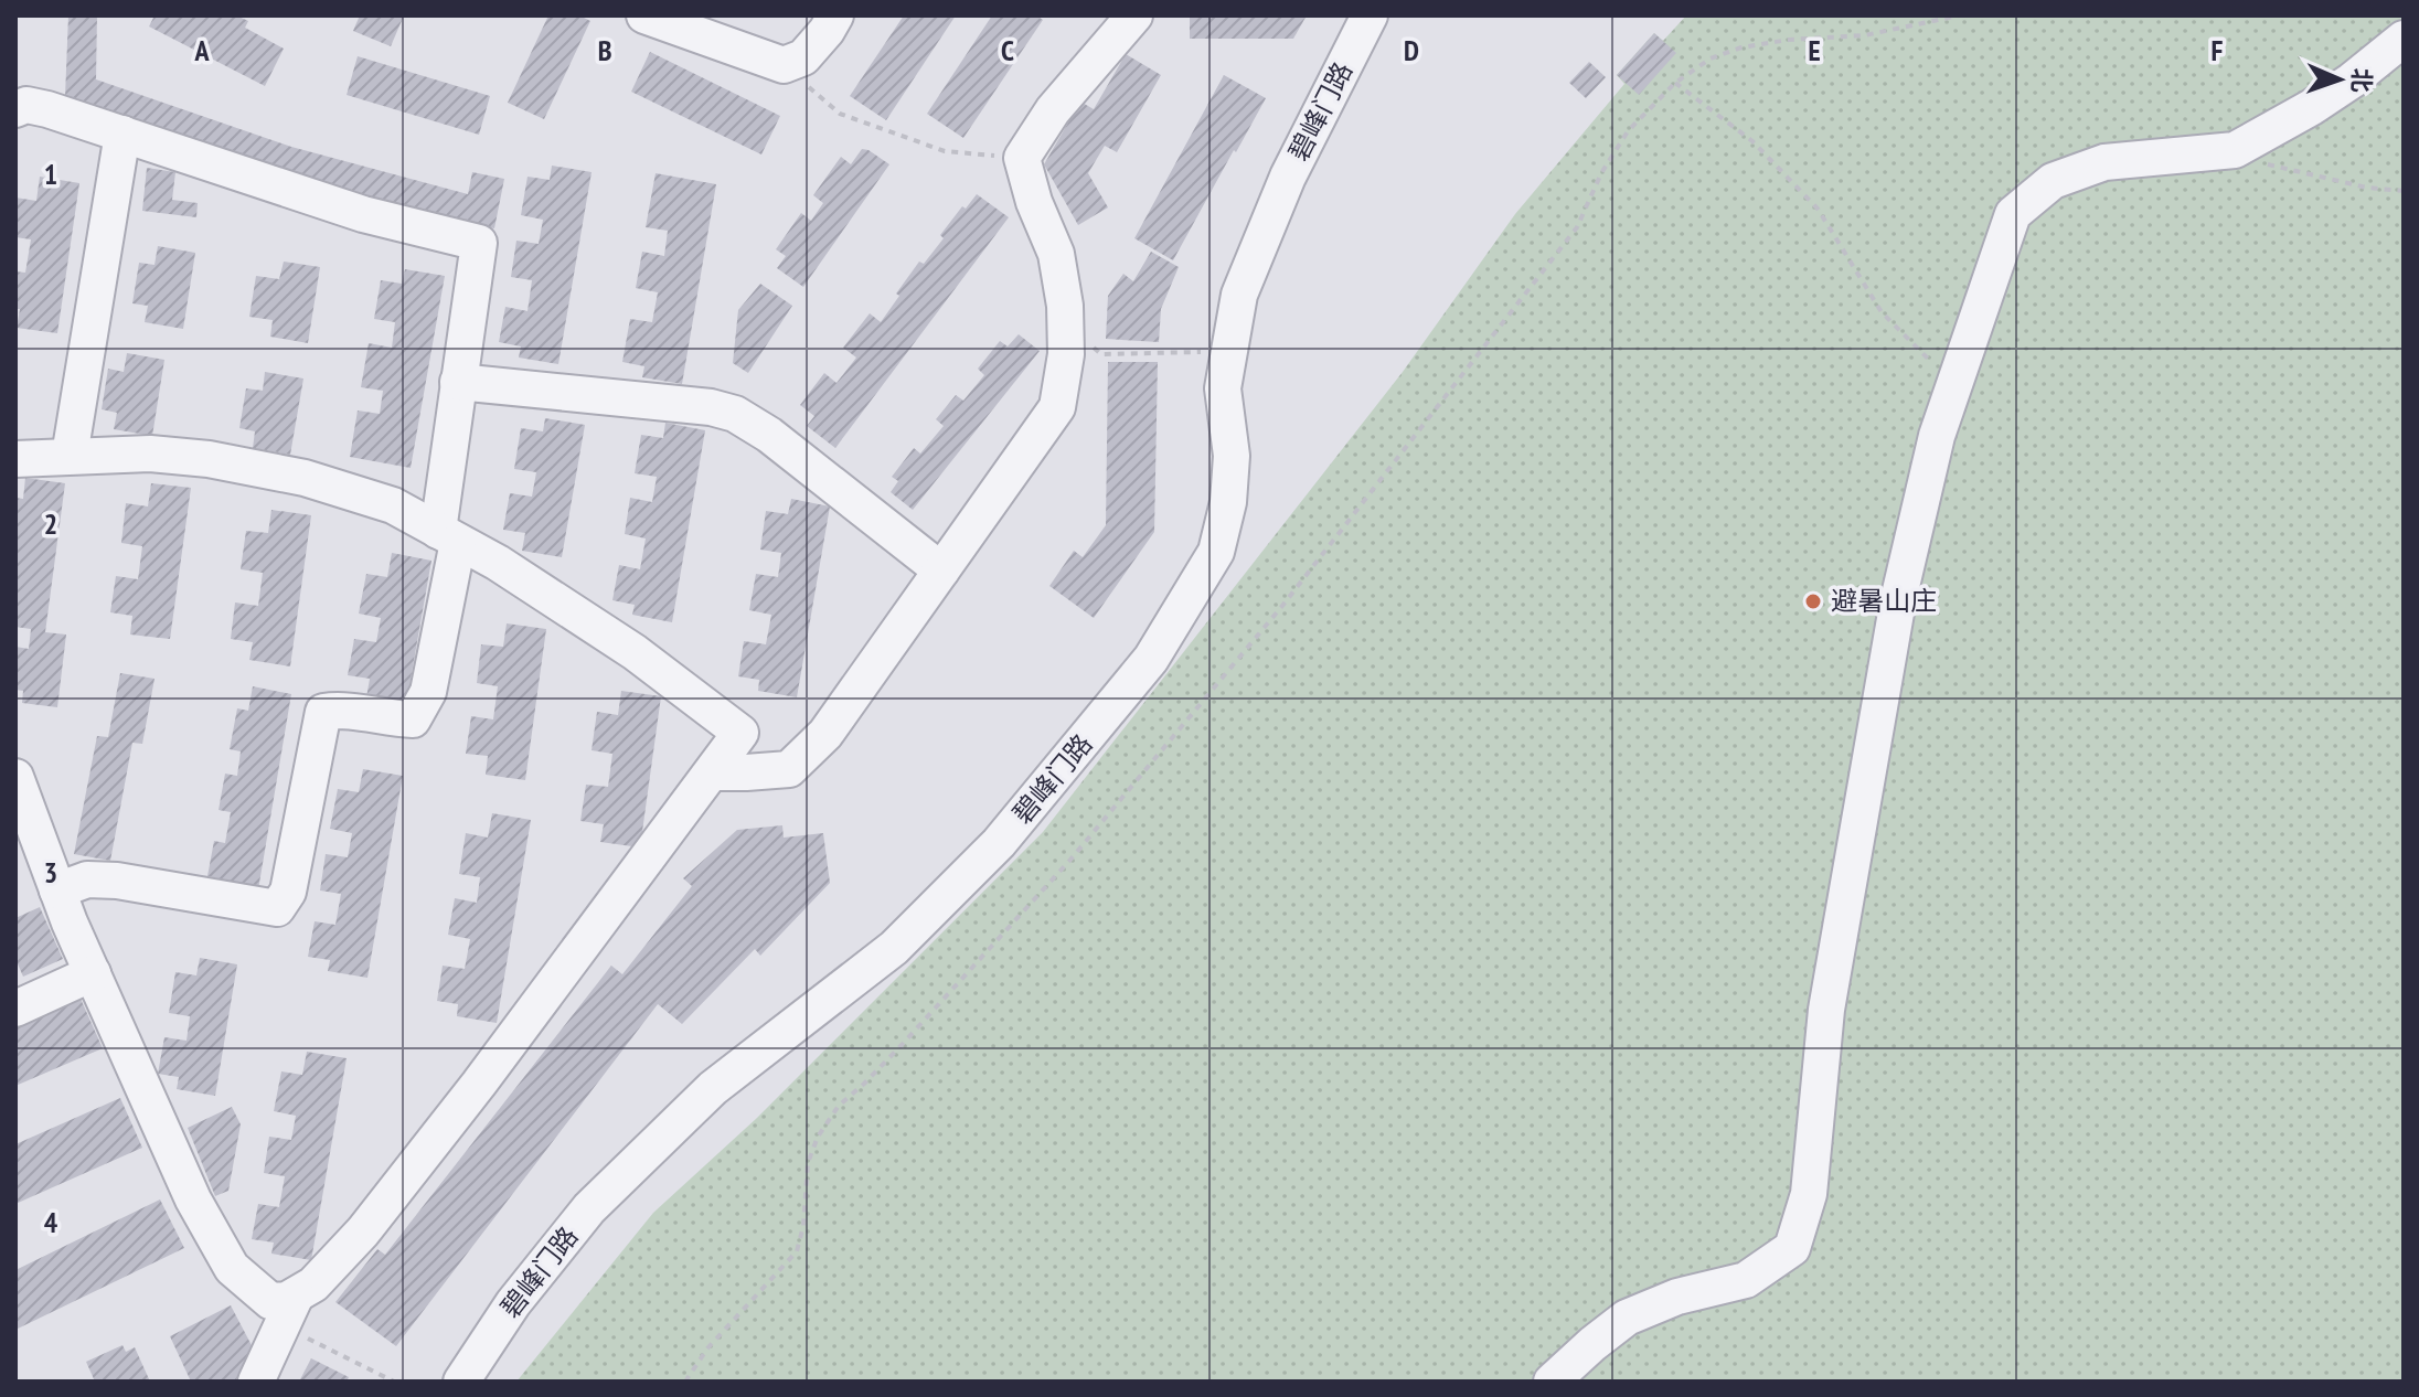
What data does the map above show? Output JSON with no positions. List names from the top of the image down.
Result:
{
  "streets": {
    "street": ["碧峰门路"]
  },
  "places": ["避暑山庄"],
  "north": "right",
  "grid": {
    "columns": [
      "A",
      "B",
      "C",
      "D",
      "E",
      "F"
    ],
    "rows": [
      "1",
      "2",
      "3",
      "4"
    ]
  }
}
